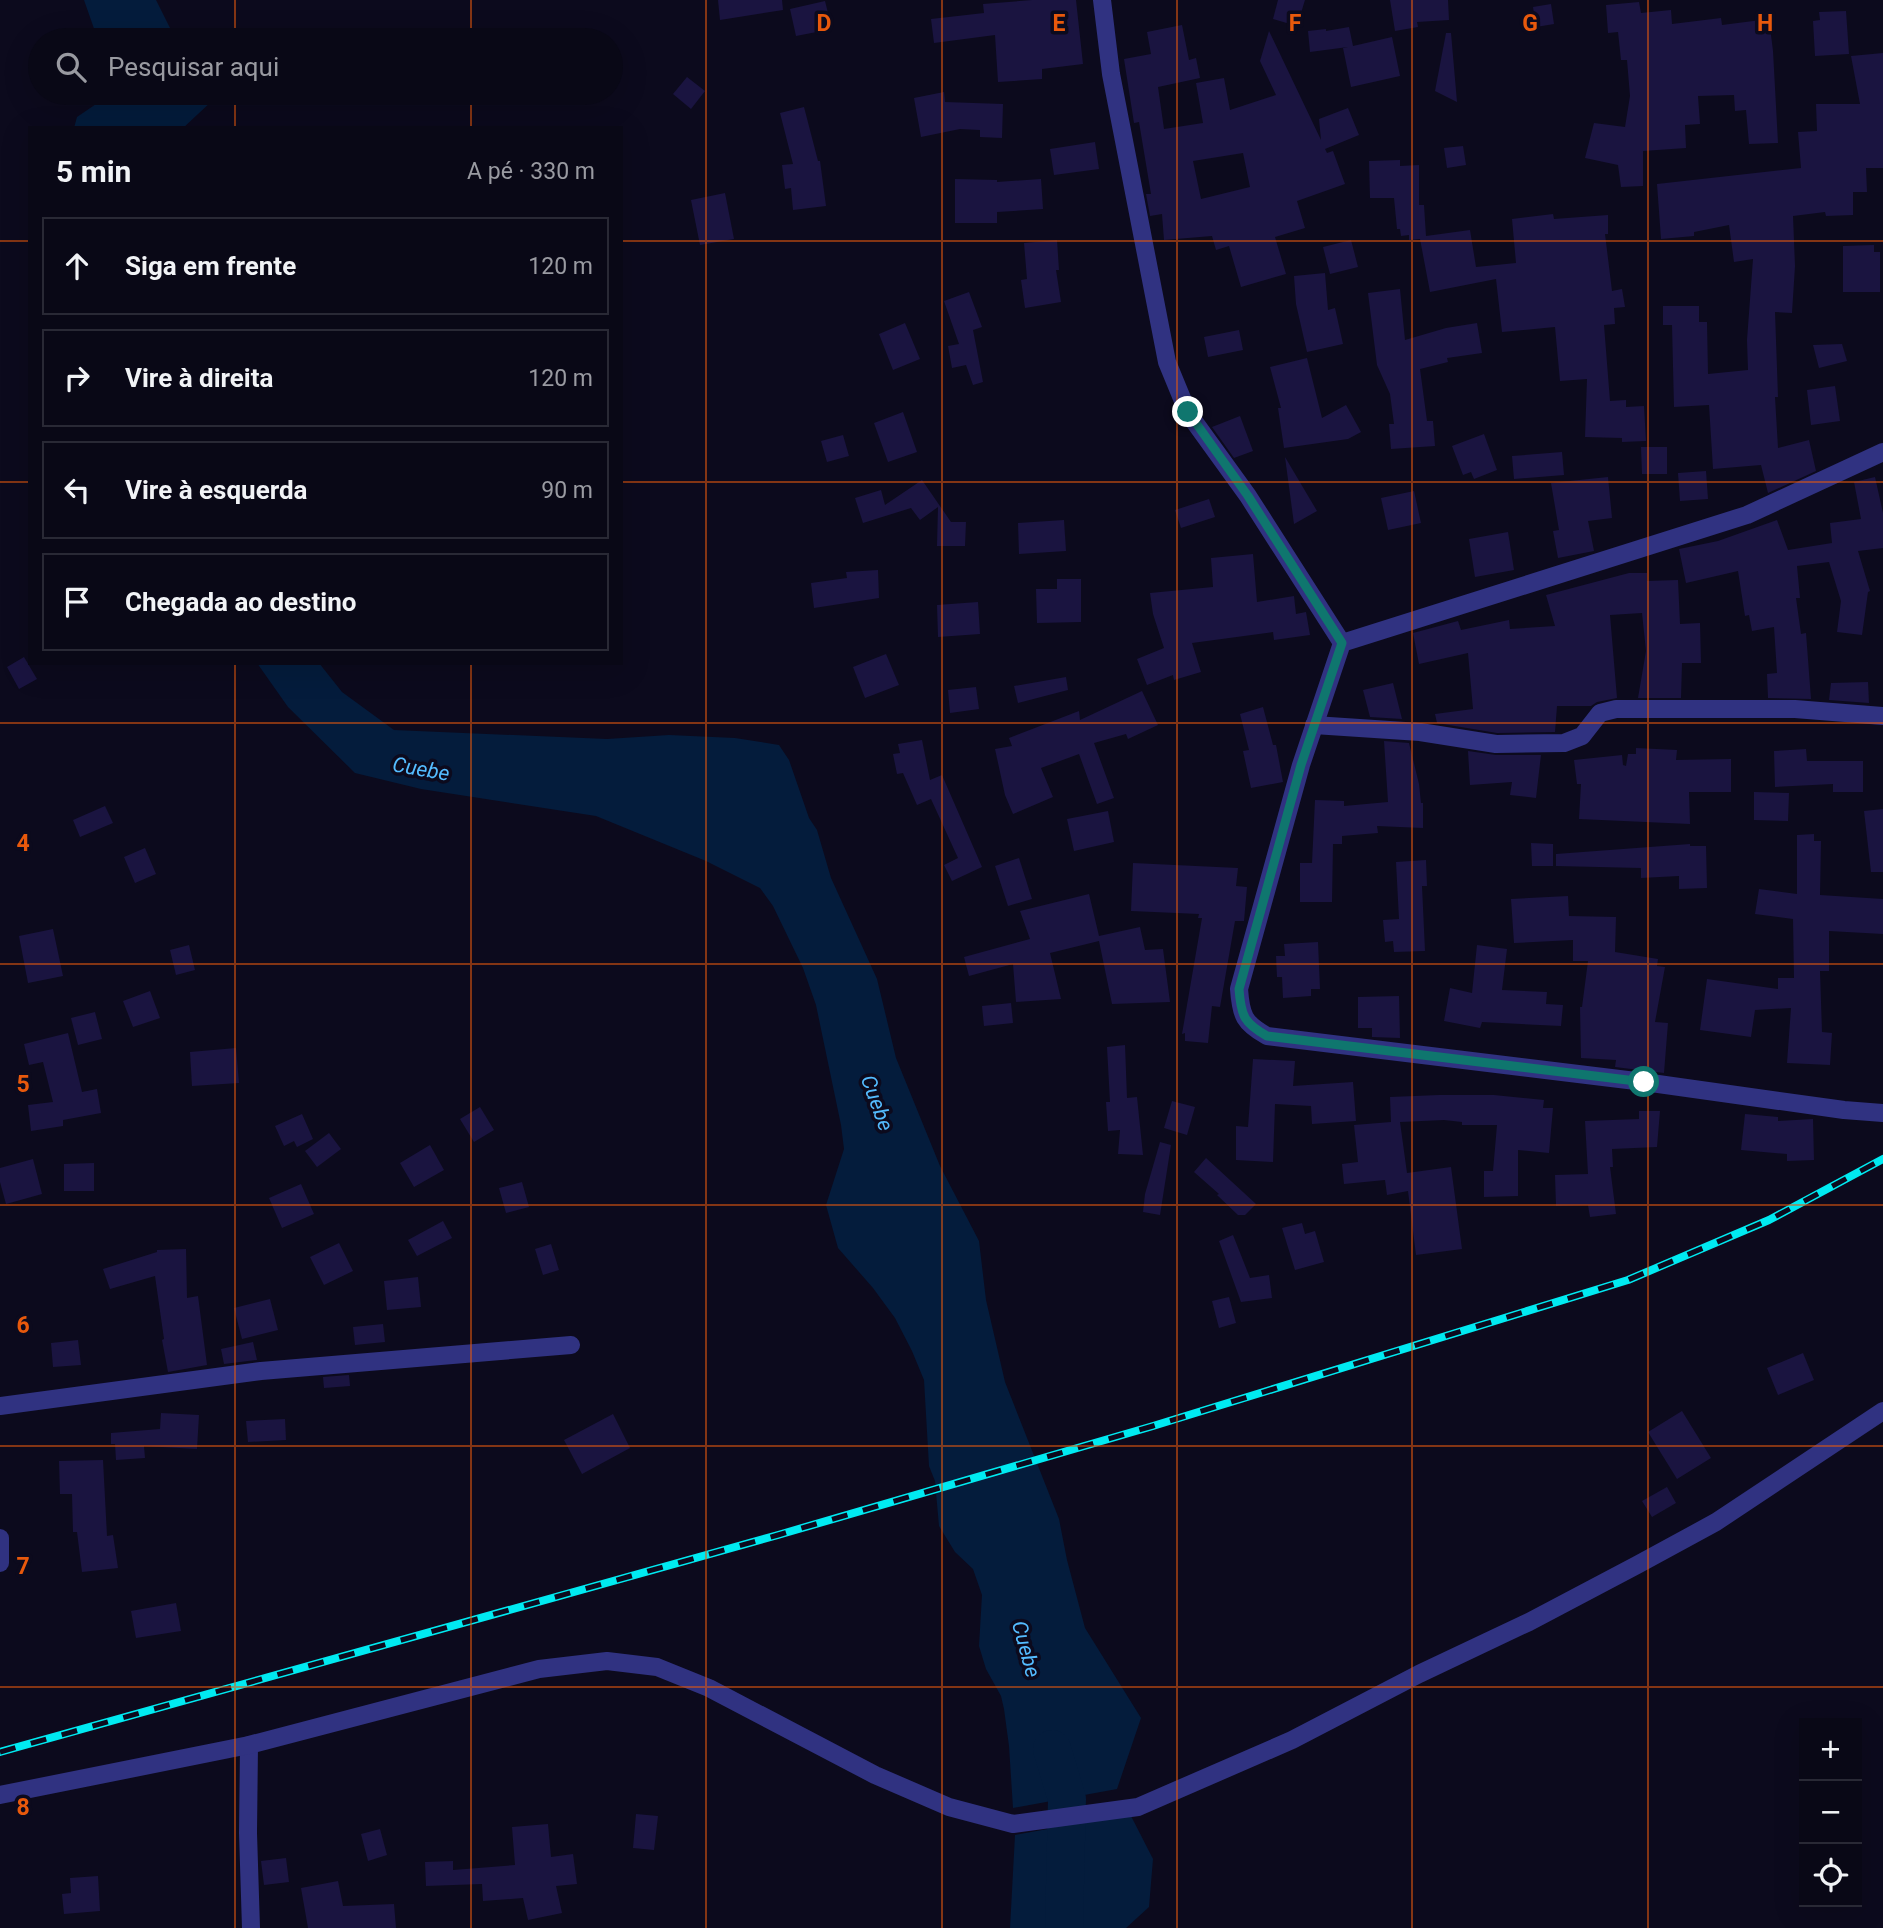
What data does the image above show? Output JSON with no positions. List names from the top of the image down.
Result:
{
  "water": ["Cuebe"],
  "page": {
    "search": "Pesquisar aqui",
    "heading": ["5 min", "A pé · 330 m"],
    "list": [
      ["Siga em frente", "120 m"],
      ["Vire à direita", "120 m"],
      ["Vire à esquerda", "90 m"],
      "Chegada ao destino"
    ],
    "map_buttons": ["+", "−"]
  },
  "grid": {
    "columns": [
      "D",
      "E",
      "F",
      "G",
      "H"
    ],
    "rows": [
      "4",
      "5",
      "6",
      "7",
      "8"
    ]
  }
}
